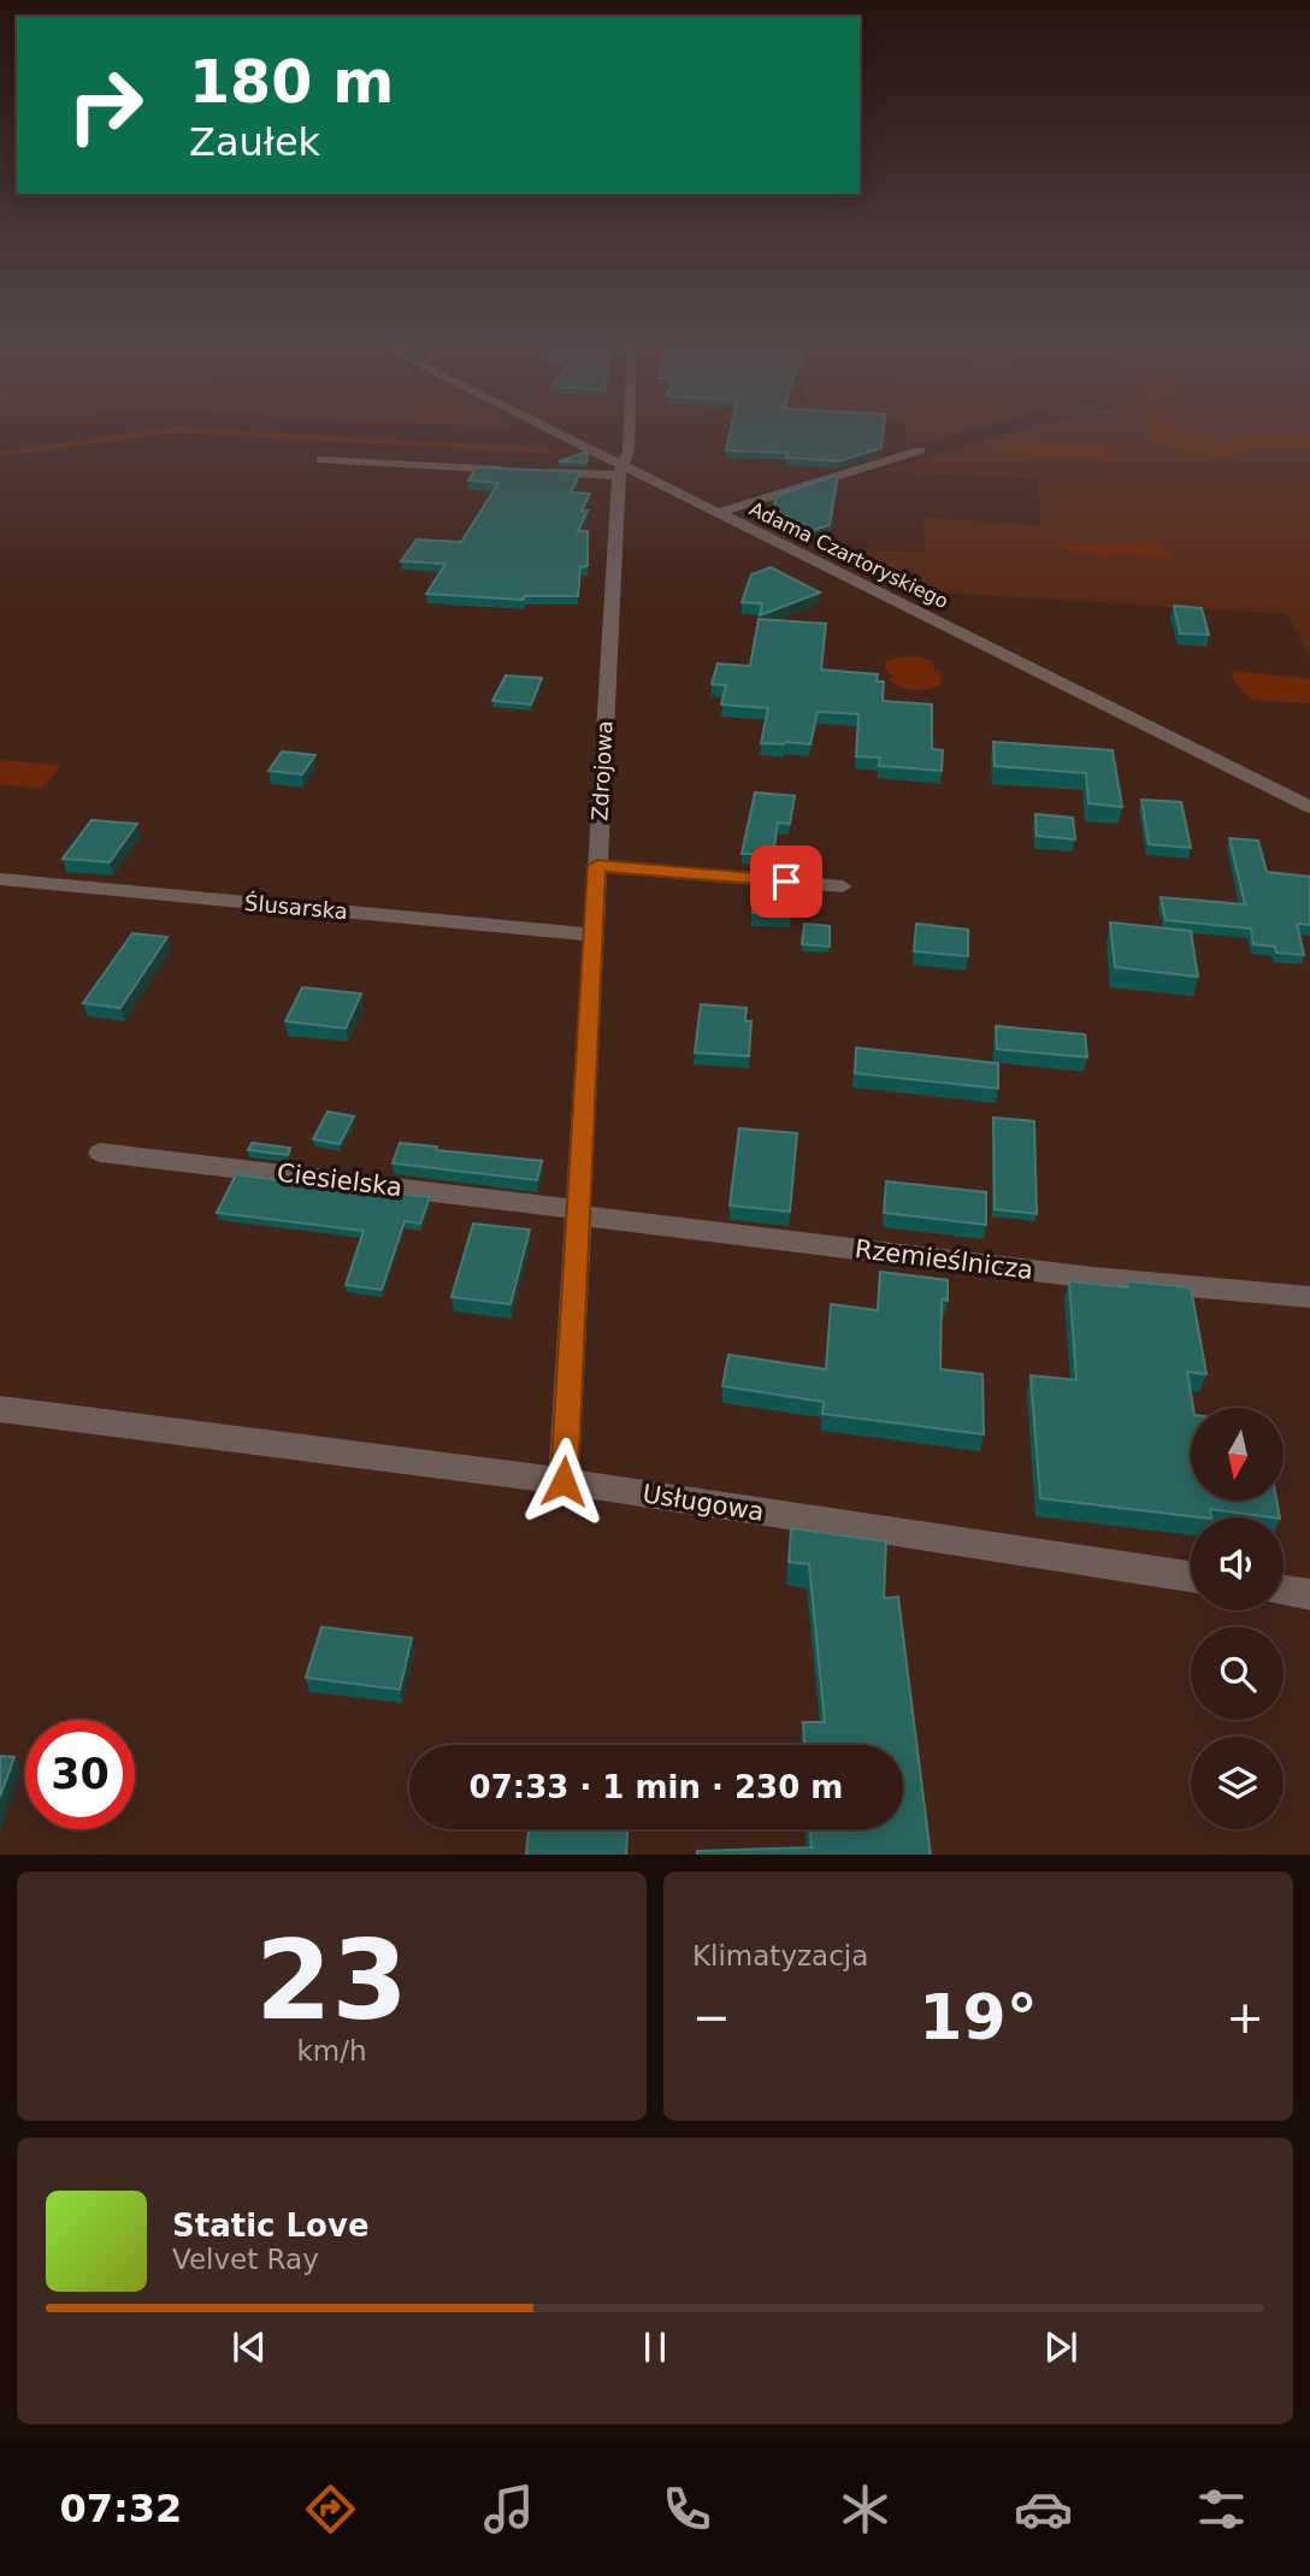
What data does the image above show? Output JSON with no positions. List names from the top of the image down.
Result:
{
  "streets": {
    "street": [
      "Adama Czartoryskiego",
      "Zdrojowa",
      "Ślusarska",
      "Ciesielska",
      "Rzemieślnicza",
      "Usługowa"
    ]
  },
  "crossings": [
    ["Adama Czartoryskiego", "Zdrojowa"],
    ["Zdrojowa", "Ślusarska"],
    ["Zdrojowa", "Ciesielska"],
    ["Zdrojowa", "Rzemieślnicza"],
    ["Zdrojowa", "Usługowa"],
    ["Ciesielska", "Rzemieślnicza"]
  ],
  "north": "bottom",
  "page": {
    "turn": ["180 m", "Zaułek"],
    "limit": "30",
    "trip": "07:33 · 1 min · 230 m",
    "tile": [
      ["23", "km/h"],
      "Klimatyzacja"
    ],
    "heat": ["−", "19°", "+"],
    "song": ["Static Love", "Velvet Ray"],
    "tabs": "07:32"
  }
}
